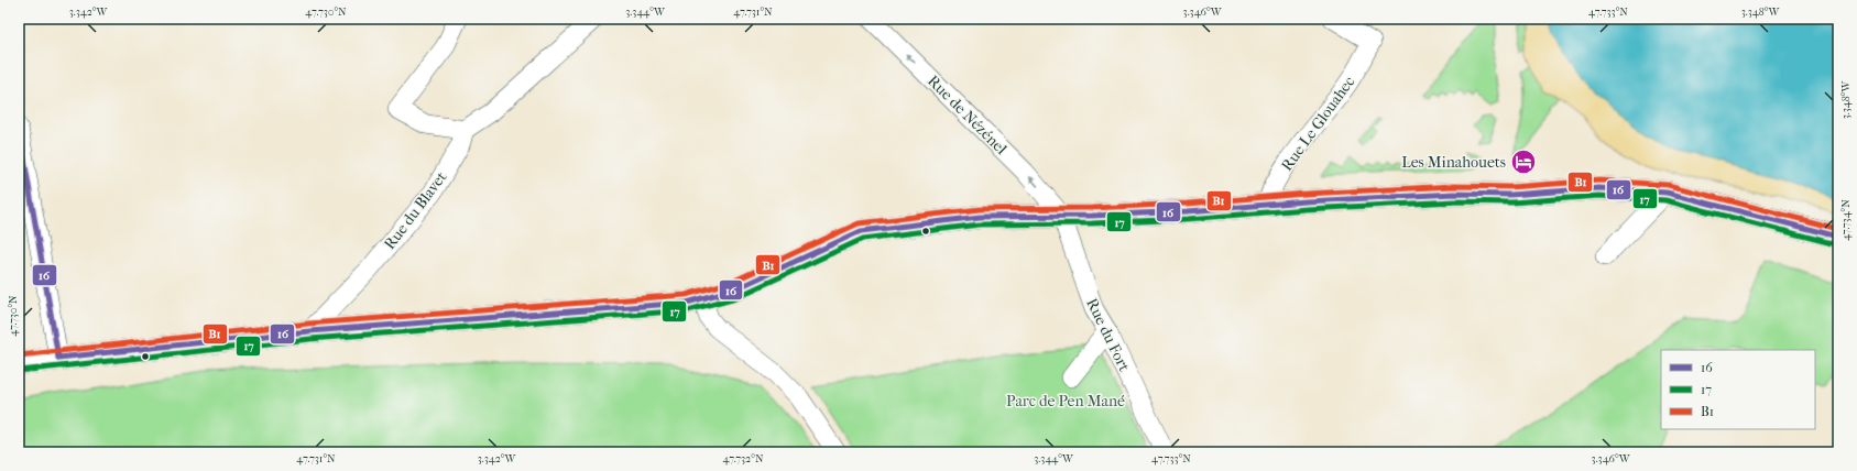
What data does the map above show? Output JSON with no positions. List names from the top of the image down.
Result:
{
  "streets": {
    "street": [
      "Rue de Nézénel",
      "Rue Le Glouahec",
      "Rue du Blavet",
      "Rue du Fort"
    ]
  },
  "crossings": [
    ["Rue de Nézénel", "Rue du Fort"]
  ],
  "one_way": ["Rue de Nézénel"],
  "parks": ["Parc de Pen Mané"],
  "places": {
    "hotel": ["Les Minahouets"]
  },
  "lines": ["transit line 16", "transit line B1", "transit line 17"],
  "legend": ["16", "17", "B1"],
  "coordinates": [
    "3.342°W",
    "47.730°N",
    "3.344°W",
    "47.731°N",
    "3.346°W",
    "47.733°N",
    "3.348°W",
    "47.734°N",
    "47.732°N"
  ]
}
